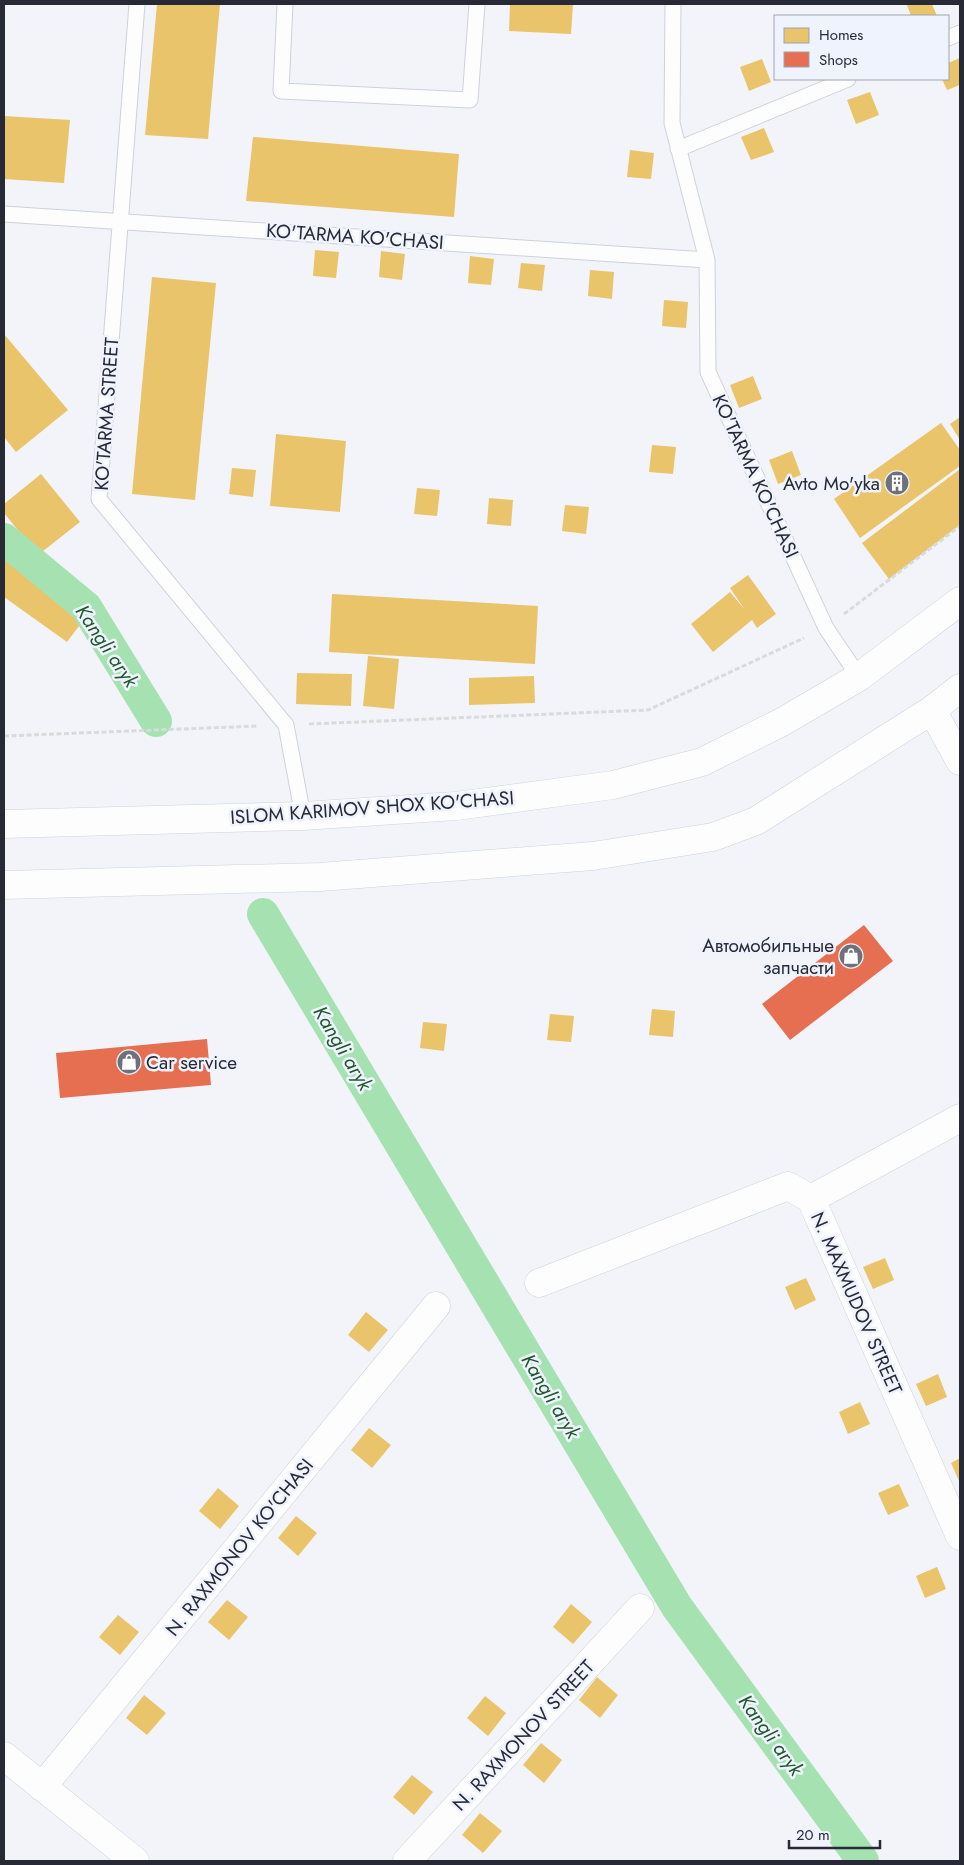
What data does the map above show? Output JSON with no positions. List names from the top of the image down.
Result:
{
  "streets": {
    "main road": [
      "ISLOM KARIMOV SHOX KO'CHASI",
      "N. MAXMUDOV STREET",
      "N. RAXMONOV KO'CHASI",
      "N. RAXMONOV STREET"
    ],
    "lane": ["KO'TARMA KO'CHASI", "KO'TARMA STREET"]
  },
  "crossings": [
    ["KO'TARMA KO'CHASI", "KO'TARMA STREET"],
    ["KO'TARMA KO'CHASI", "ISLOM KARIMOV SHOX KO'CHASI"],
    ["KO'TARMA STREET", "ISLOM KARIMOV SHOX KO'CHASI"]
  ],
  "water": ["Kangli aryk"],
  "places": {
    "building": ["Avto Mo'yka"],
    "shop": ["Автомобильные запчасти", "Car service"]
  },
  "legend": ["Homes", "Shops"],
  "scale_bar": "20 m"
}
